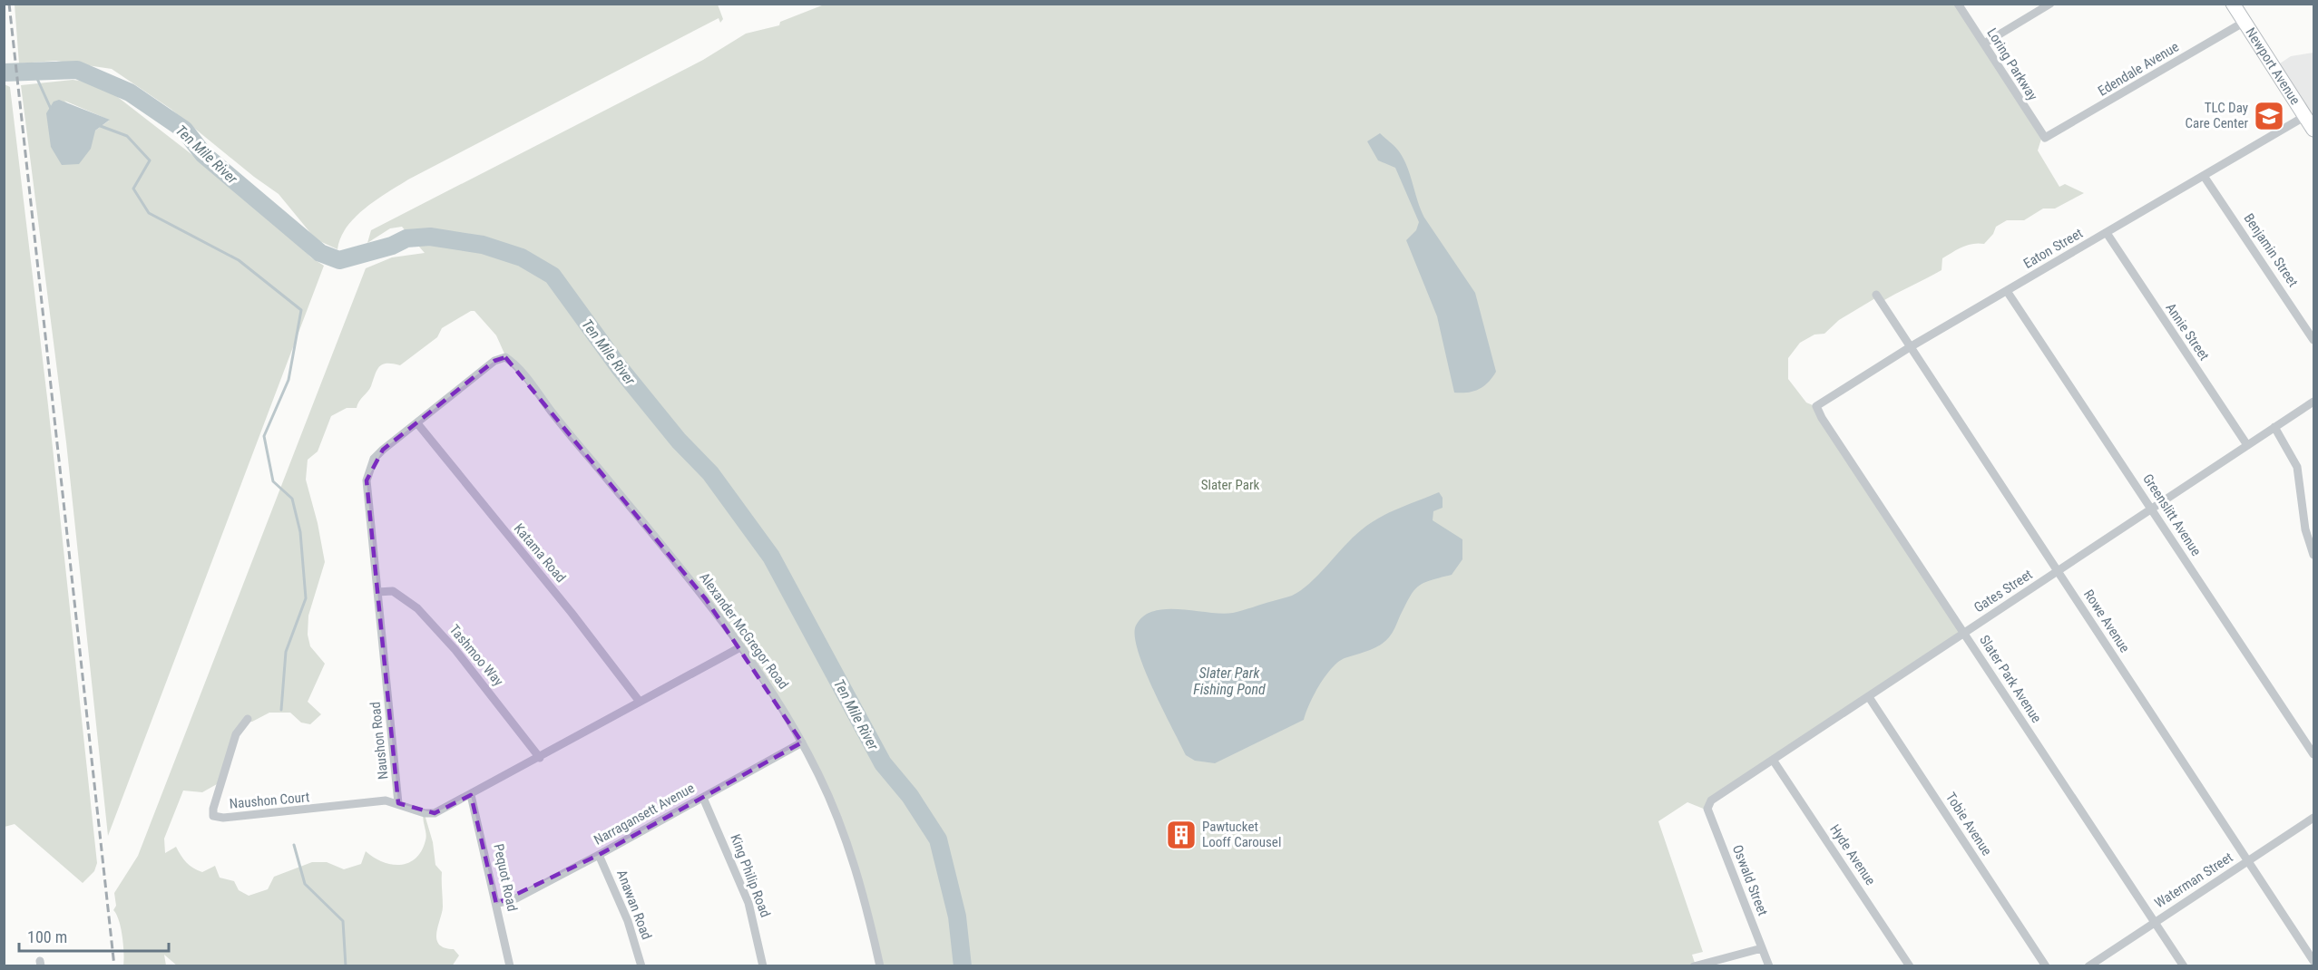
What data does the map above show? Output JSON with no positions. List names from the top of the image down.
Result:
{
  "streets": {
    "main road": ["Newport Avenue"],
    "street": [
      "Loring Parkway",
      "Edendale Avenue",
      "Eaton Street",
      "Benjamin Street",
      "Annie Street",
      "Greenslitt Avenue",
      "Katama Road",
      "Gates Street",
      "Rowe Avenue",
      "Alexander McGregor Road",
      "Tashmoo Way",
      "Slater Park Avenue",
      "Naushon Road",
      "Naushon Court",
      "Narragansett Avenue",
      "Tobie Avenue",
      "Hyde Avenue",
      "King Philip Road",
      "Pequot Road",
      "Oswald Street",
      "Waterman Street",
      "Anawan Road"
    ]
  },
  "crossings": [
    ["Loring Parkway", "Edendale Avenue"],
    ["Newport Avenue", "Edendale Avenue"],
    ["Newport Avenue", "Eaton Street"],
    ["Eaton Street", "Benjamin Street"],
    ["Eaton Street", "Annie Street"],
    ["Eaton Street", "Greenslitt Avenue"],
    ["Eaton Street", "Rowe Avenue"],
    ["Eaton Street", "Slater Park Avenue"],
    ["Annie Street", "Gates Street"],
    ["Greenslitt Avenue", "Gates Street"],
    ["Katama Road", "Naushon Road"],
    ["Gates Street", "Rowe Avenue"],
    ["Gates Street", "Slater Park Avenue"],
    ["Gates Street", "Tobie Avenue"],
    ["Gates Street", "Hyde Avenue"],
    ["Gates Street", "Oswald Street"],
    ["Rowe Avenue", "Waterman Street"],
    ["Alexander McGregor Road", "Naushon Road"],
    ["Alexander McGregor Road", "Narragansett Avenue"],
    ["Tashmoo Way", "Naushon Road"],
    ["Slater Park Avenue", "Waterman Street"],
    ["Naushon Road", "Naushon Court"],
    ["Narragansett Avenue", "King Philip Road"],
    ["Narragansett Avenue", "Pequot Road"],
    ["Narragansett Avenue", "Anawan Road"]
  ],
  "water": ["Ten Mile River", "Slater Park Fishing Pond"],
  "parks": ["Slater Park"],
  "places": {
    "school or university": ["TLC Day Care Center"],
    "building": ["Pawtucket Looff Carousel"]
  },
  "scale_bar": "100 m"
}
